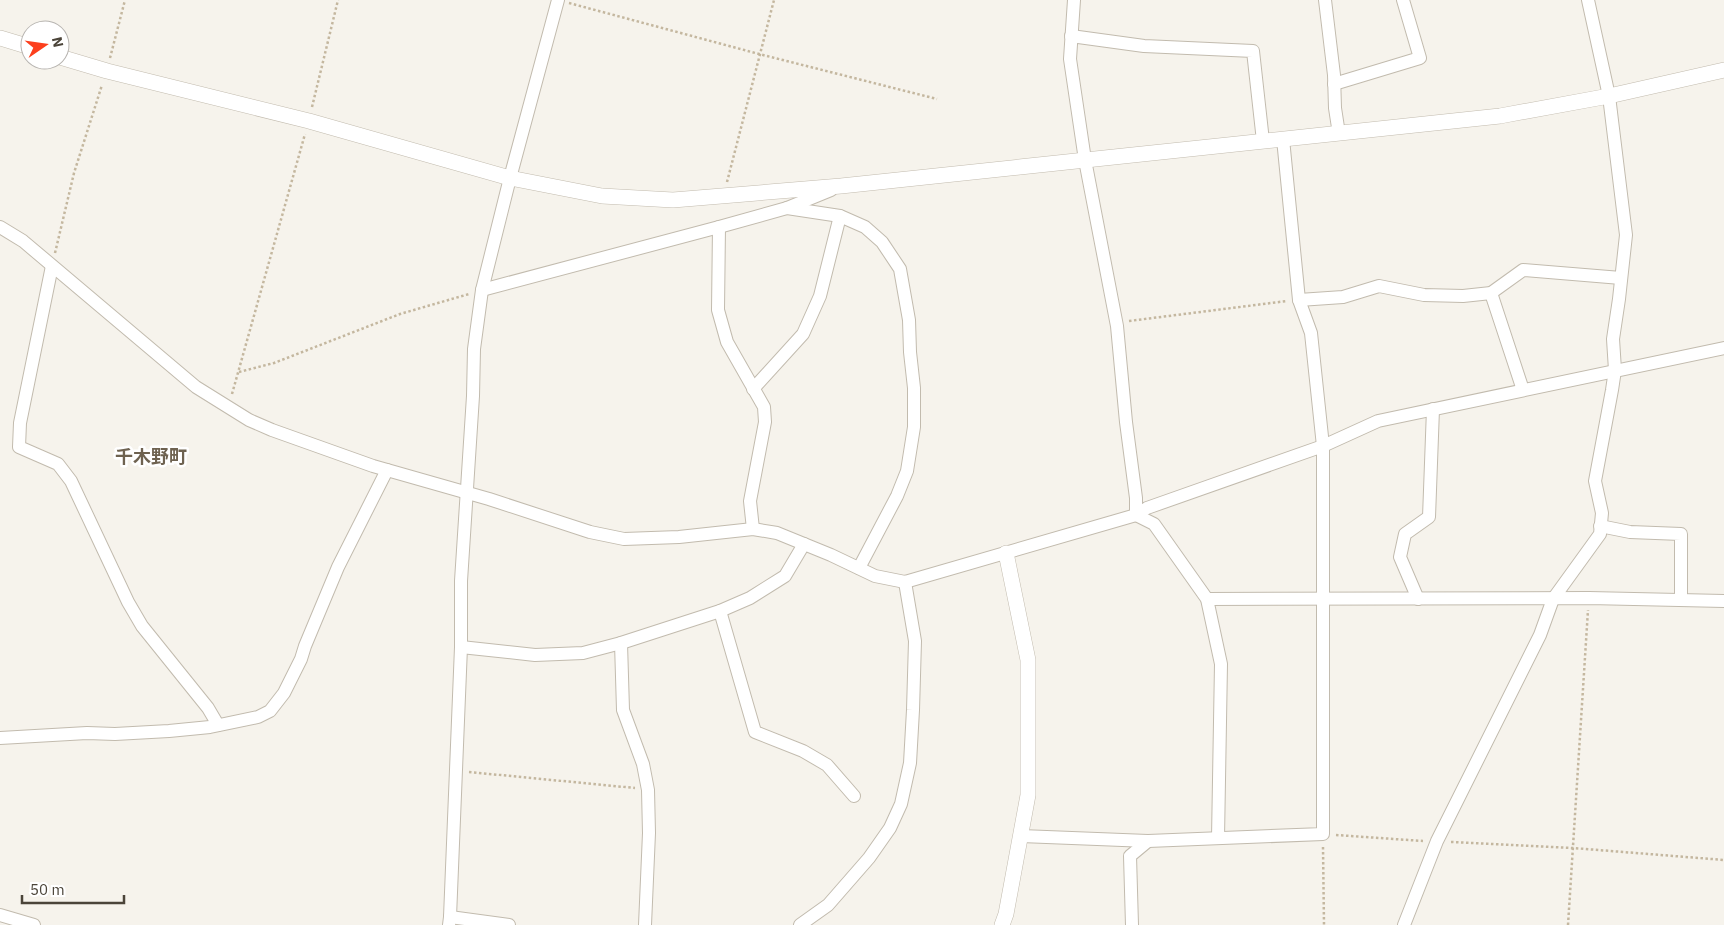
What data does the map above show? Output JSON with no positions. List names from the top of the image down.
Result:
{
  "districts": ["千木野町"],
  "scale_bar": "50 m",
  "north": "right"
}
